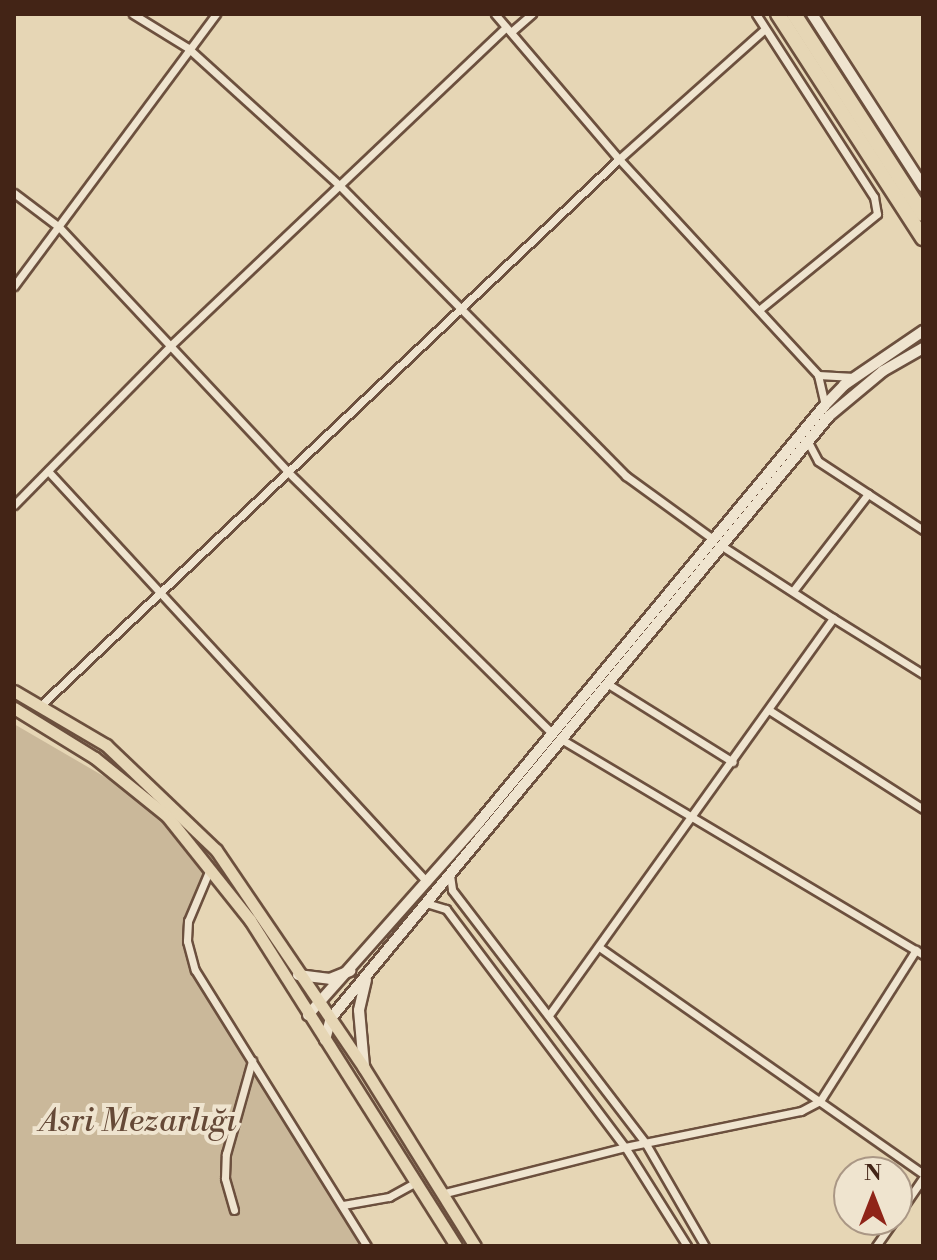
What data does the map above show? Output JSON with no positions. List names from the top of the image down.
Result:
{
  "parks": ["Asri Mezarlığı"],
  "north": "top"
}
